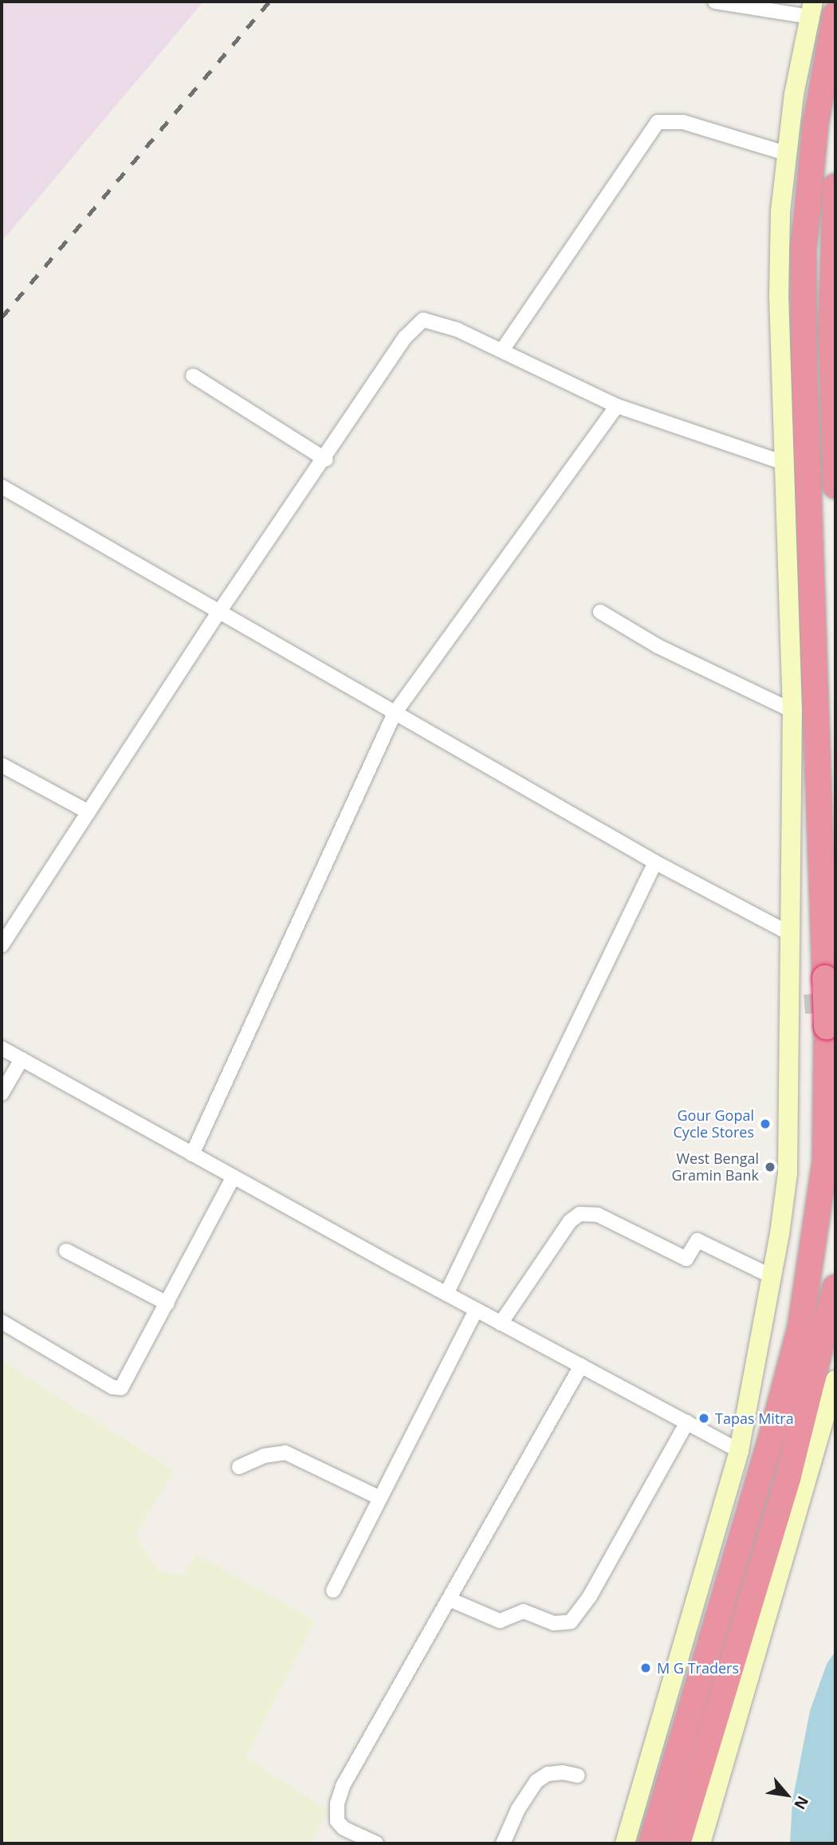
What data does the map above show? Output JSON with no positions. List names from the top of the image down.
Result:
{
  "places": [
    "Gour Gopal Cycle Stores",
    "West Bengal Gramin Bank",
    "Tapas Mitra",
    "M G Traders"
  ],
  "north": "bottom right"
}
